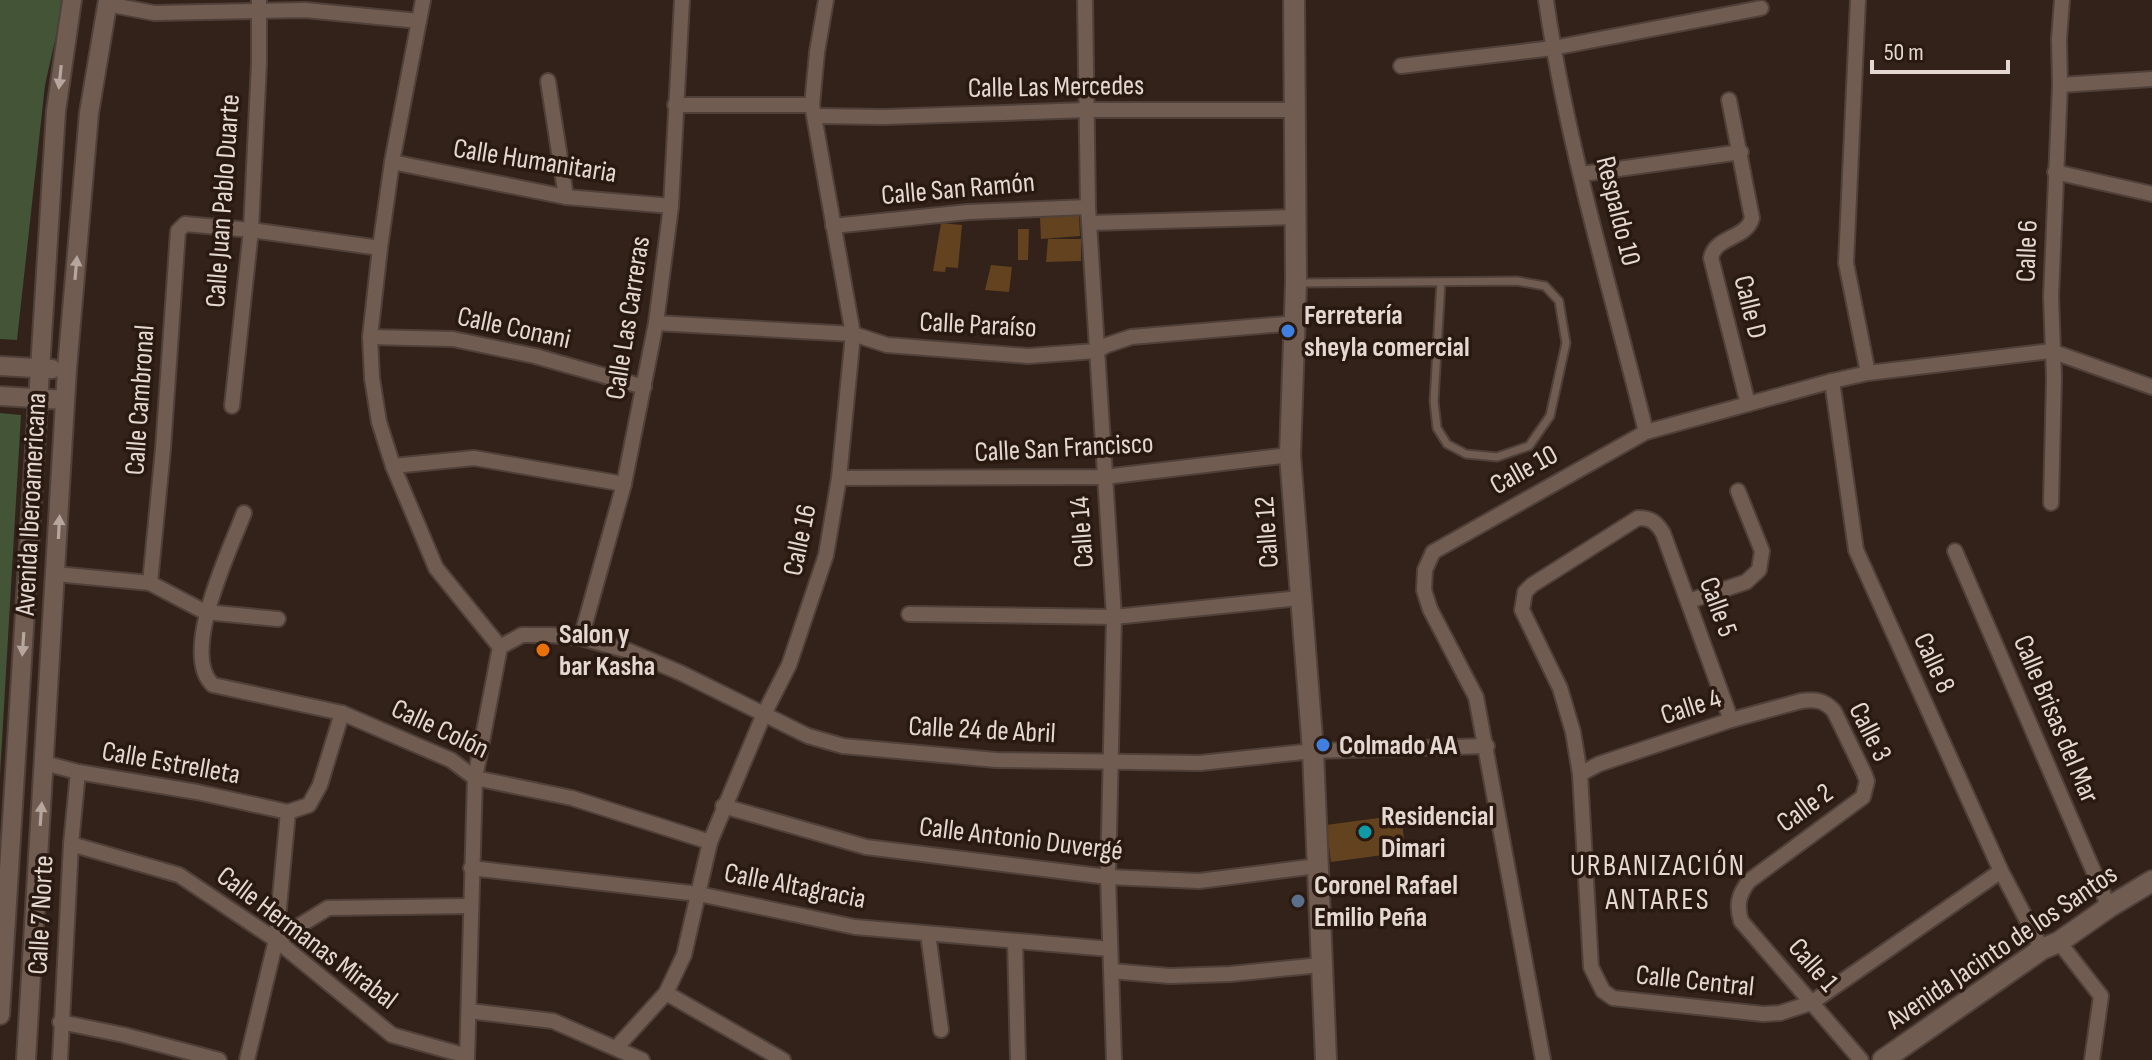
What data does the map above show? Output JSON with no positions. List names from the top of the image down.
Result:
{
  "streets": {
    "main road": ["Calle 12", "Avenida Jacinto de los Santos"],
    "street": [
      "Calle Las Mercedes",
      "Calle Humanitaria",
      "Calle San Ramón",
      "Calle Juan Pablo Duarte",
      "Respaldo 10",
      "Calle 6",
      "Calle D",
      "Calle Las Carreras",
      "Calle Paraíso",
      "Calle Conani",
      "Calle Cambronal",
      "Calle San Francisco",
      "Calle 10",
      "Avenida Iberoamericana",
      "Calle 14",
      "Calle 16",
      "Calle 5",
      "Calle 8",
      "Calle 4",
      "Calle Brisas del Mar",
      "Calle Colón",
      "Calle 24 de Abril",
      "Calle 3",
      "Calle Estrelleta",
      "Calle 2",
      "Calle Antonio Duvergé",
      "Calle Altagracia",
      "Calle 7 Norte",
      "Calle Hermanas Mirabal",
      "Calle 1",
      "Calle Central"
    ]
  },
  "crossings": [
    ["Calle Las Mercedes", "Calle Las Carreras"],
    ["Calle Las Mercedes", "Calle 14"],
    ["Calle Las Mercedes", "Calle 12"],
    ["Calle Las Mercedes", "Calle 16"],
    ["Calle Humanitaria", "Calle Las Carreras"],
    ["Calle San Ramón", "Calle 14"],
    ["Calle San Ramón", "Calle 16"],
    ["Calle Juan Pablo Duarte", "Calle Cambronal"],
    ["Respaldo 10", "Calle 10"],
    ["Calle 6", "Calle 10"],
    ["Calle D", "Calle 10"],
    ["Calle Las Carreras", "Calle Paraíso"],
    ["Calle Las Carreras", "Calle Conani"],
    ["Calle Las Carreras", "Calle 24 de Abril"],
    ["Calle Paraíso", "Calle 14"],
    ["Calle Paraíso", "Calle 12"],
    ["Calle Paraíso", "Calle 16"],
    ["Calle San Francisco", "Calle 14"],
    ["Calle San Francisco", "Calle 12"],
    ["Calle San Francisco", "Calle 16"],
    ["Calle 10", "Calle 8"],
    ["Calle 10", "Calle 24 de Abril"],
    ["Avenida Iberoamericana", "Calle Estrelleta"],
    ["Calle 14", "Calle 24 de Abril"],
    ["Calle 14", "Calle Antonio Duvergé"],
    ["Calle 14", "Calle Altagracia"],
    ["Calle 12", "Calle 24 de Abril"],
    ["Calle 12", "Calle Antonio Duvergé"],
    ["Calle 16", "Calle Colón"],
    ["Calle 16", "Calle 24 de Abril"],
    ["Calle 16", "Calle Antonio Duvergé"],
    ["Calle 16", "Calle Altagracia"],
    ["Calle 5", "Calle 4"],
    ["Calle 5", "Calle Central"],
    ["Calle 8", "Avenida Jacinto de los Santos"],
    ["Calle 8", "Calle Central"],
    ["Calle 4", "Calle 3"],
    ["Calle 4", "Calle Central"],
    ["Calle Brisas del Mar", "Avenida Jacinto de los Santos"],
    ["Calle 3", "Calle 2"],
    ["Calle Estrelleta", "Calle 7 Norte"],
    ["Calle 2", "Calle 1"],
    ["Calle 7 Norte", "Calle Hermanas Mirabal"],
    ["Calle 1", "Calle Central"]
  ],
  "districts": ["URBANIZACIÓN ANTARES"],
  "places": [
    "Ferretería sheyla comercial",
    "Salon y bar Kasha",
    "Colmado AA",
    "Residencial Dimari",
    "Coronel Rafael Emilio Peña"
  ],
  "scale_bar": "50 m"
}
